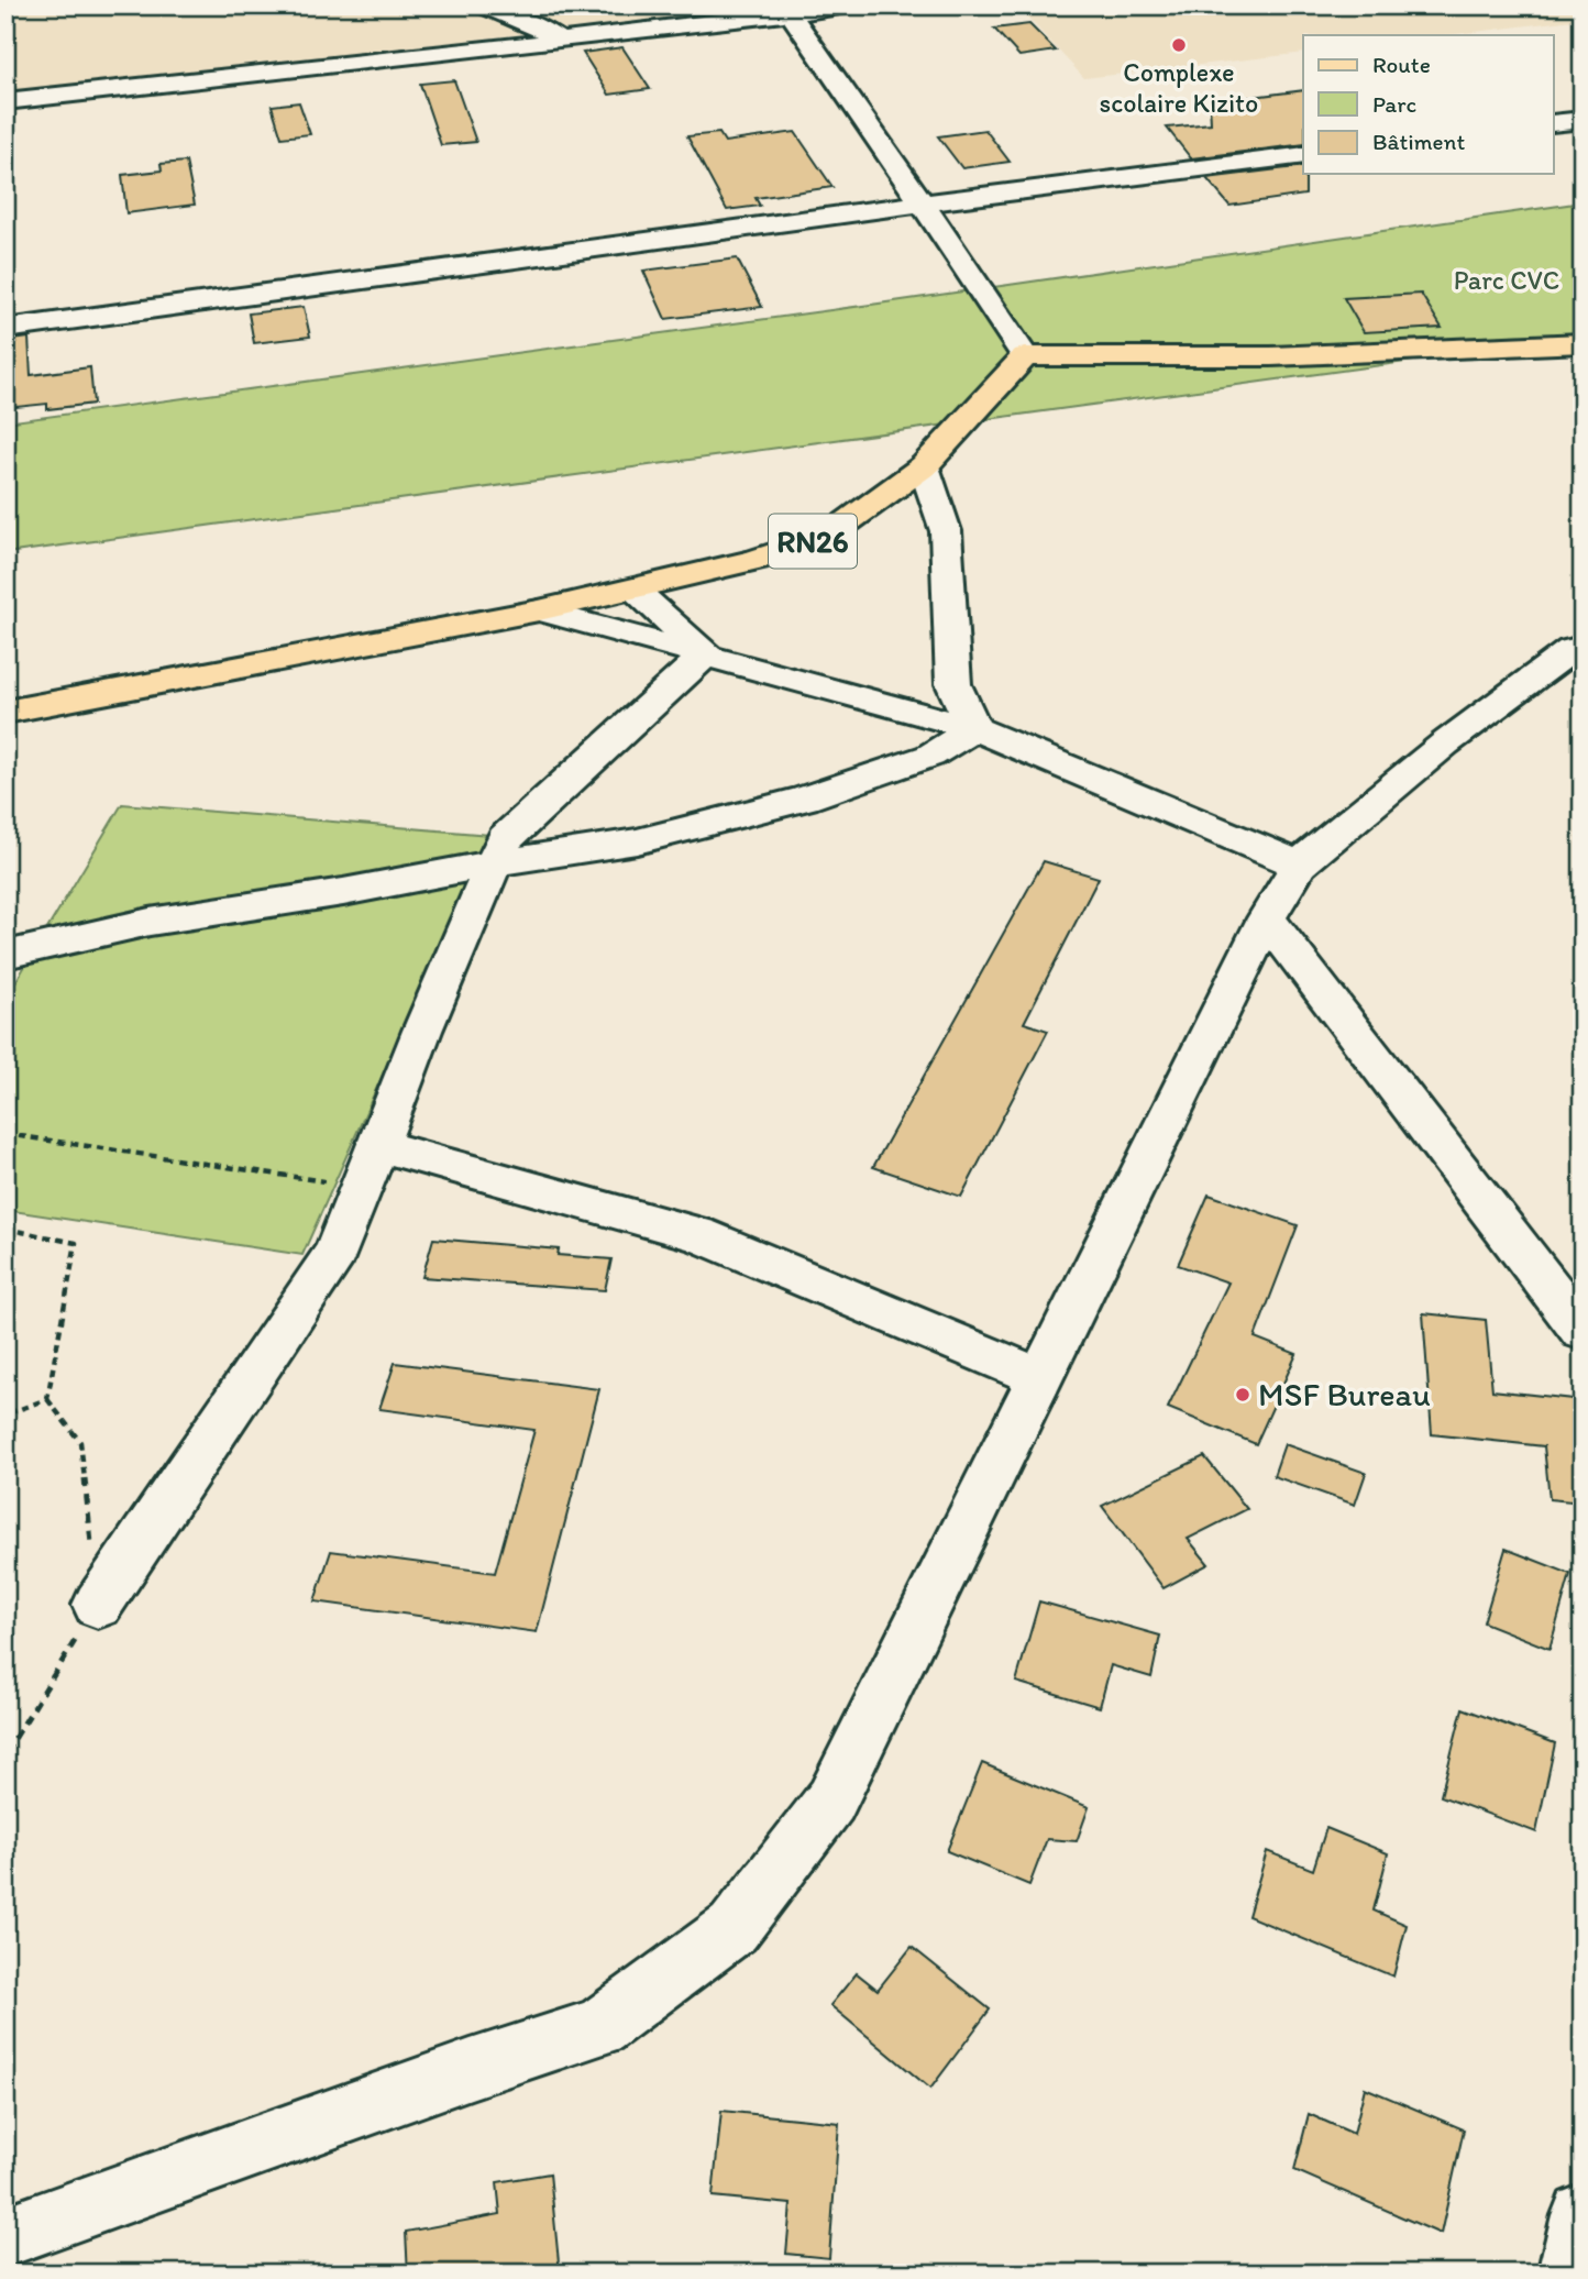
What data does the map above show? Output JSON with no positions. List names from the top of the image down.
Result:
{
  "streets": {
    "main road": ["RN26"]
  },
  "parks": ["Parc CVC"],
  "places": ["Complexe scolaire Kizito", "MSF Bureau"],
  "legend": ["Route", "Parc", "Bâtiment"]
}
